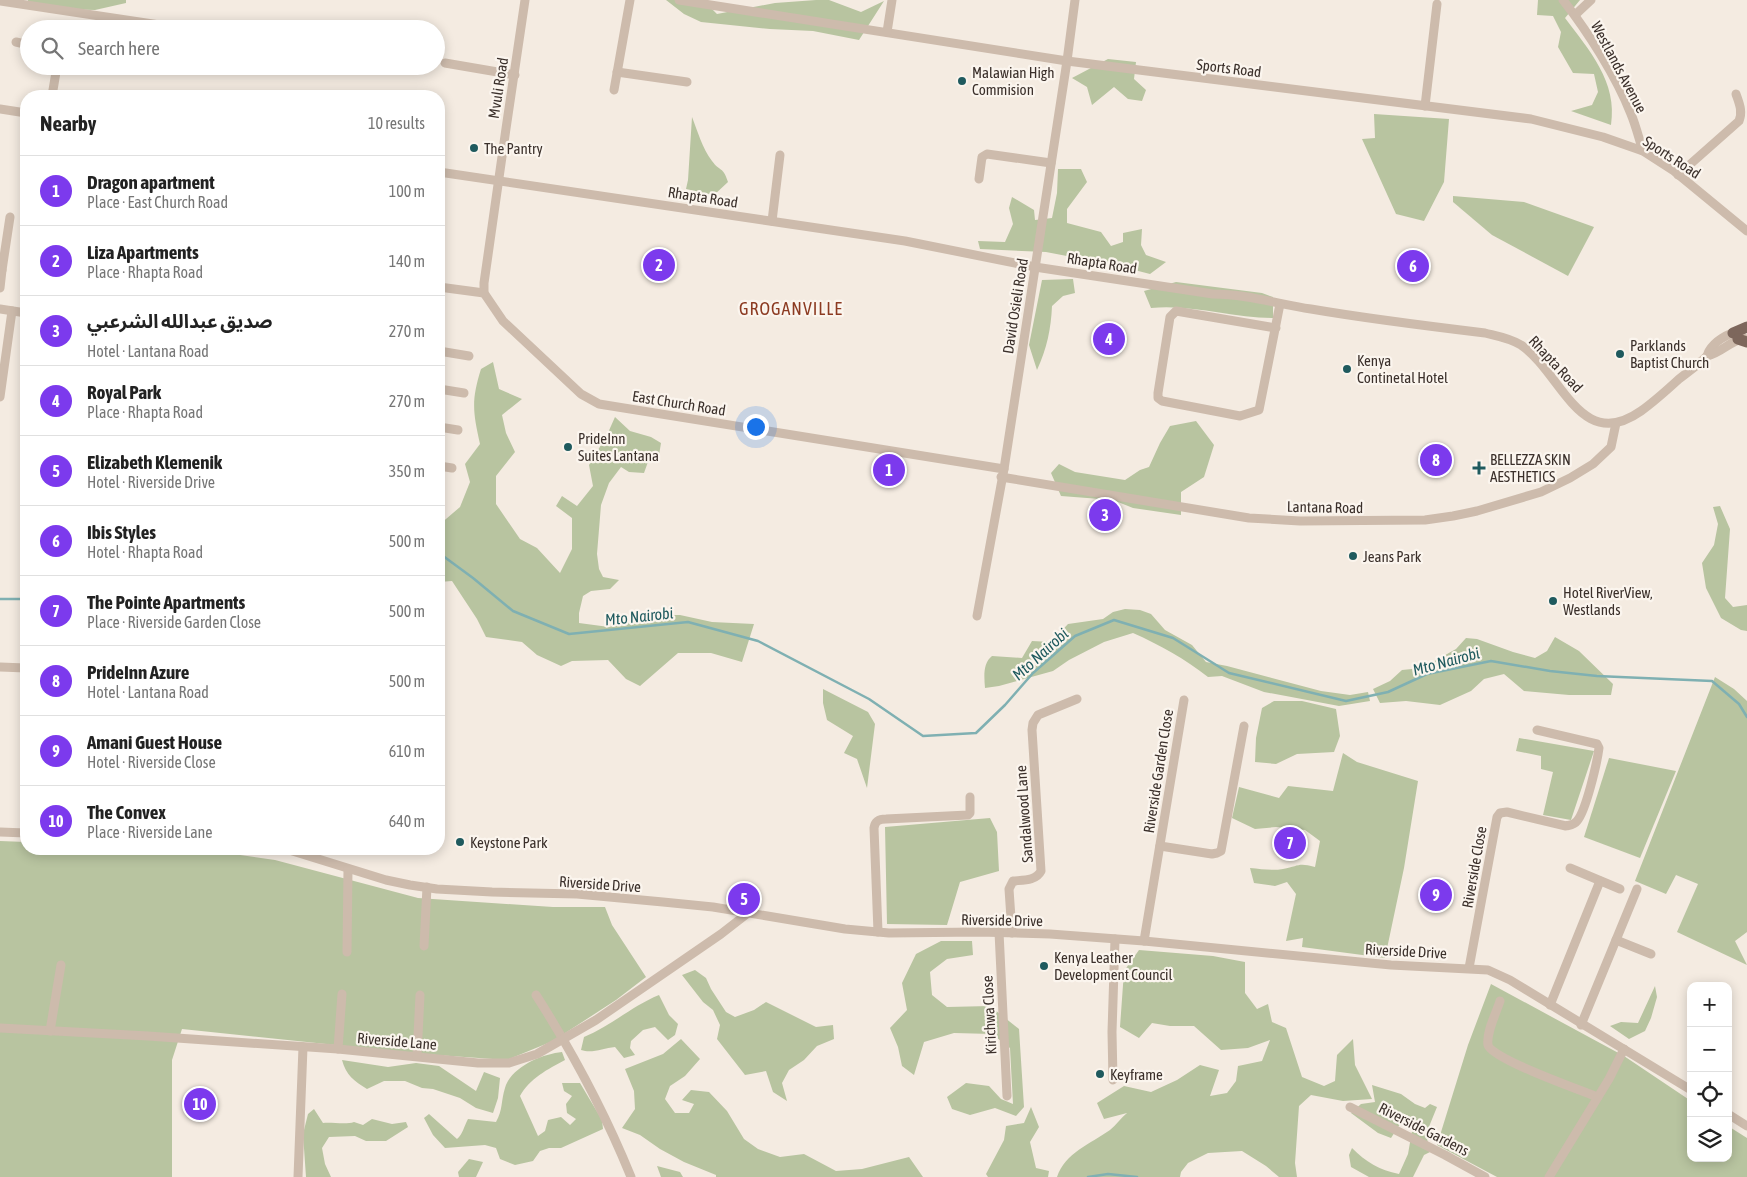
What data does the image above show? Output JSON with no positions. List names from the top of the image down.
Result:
{
  "streets": {
    "street": [
      "Westlands Avenue",
      "Sports Road",
      "Mvuli Road",
      "Rhapta Road",
      "David Osieli Road",
      "East Church Road",
      "Lantana Road",
      "Riverside Garden Close",
      "Sandalwood Lane",
      "Riverside Close",
      "Riverside Drive",
      "Kirichwa Close",
      "Riverside Lane",
      "Riverside Gardens"
    ]
  },
  "crossings": [
    ["Westlands Avenue", "Sports Road"],
    ["Sports Road", "David Osieli Road"],
    ["Mvuli Road", "Rhapta Road"],
    ["Rhapta Road", "David Osieli Road"],
    ["Rhapta Road", "Lantana Road"],
    ["David Osieli Road", "East Church Road"],
    ["David Osieli Road", "Lantana Road"],
    ["East Church Road", "Lantana Road"],
    ["Riverside Garden Close", "Riverside Drive"],
    ["Sandalwood Lane", "Riverside Drive"],
    ["Riverside Close", "Riverside Drive"],
    ["Riverside Drive", "Kirichwa Close"],
    ["Riverside Drive", "Riverside Lane"]
  ],
  "districts": ["GROGANVILLE"],
  "water": ["Mto Nairobi"],
  "places": {
    "other": [
      "Malawian High Commision",
      "The Pantry",
      "Parklands Baptist Church",
      "Kenya Continetal Hotel",
      "PrideInn Suites Lantana",
      "Jeans Park",
      "Hotel RiverView, Westlands",
      "Keystone Park",
      "Kenya Leather Development Council",
      "Keyframe"
    ],
    "health": ["BELLEZZA SKIN AESTHETICS"]
  },
  "page": {
    "search": "Search here",
    "heading": ["Nearby", "10 results"],
    "list": [
      {
        "mark": "1",
        "name": "Dragon apartment",
        "note": "Place · East Church Road",
        "value": "100 m"
      },
      {
        "mark": "2",
        "name": "Liza Apartments",
        "note": "Place · Rhapta Road",
        "value": "140 m"
      },
      {
        "mark": "3",
        "name": "صديق عبدالله الشرعبي",
        "note": "Hotel · Lantana Road",
        "value": "270 m"
      },
      {
        "mark": "4",
        "name": "Royal Park",
        "note": "Place · Rhapta Road",
        "value": "270 m"
      },
      {
        "mark": "5",
        "name": "Elizabeth Klemenik",
        "note": "Hotel · Riverside Drive",
        "value": "350 m"
      },
      {
        "mark": "6",
        "name": "Ibis Styles",
        "note": "Hotel · Rhapta Road",
        "value": "500 m"
      },
      {
        "mark": "7",
        "name": "The Pointe Apartments",
        "note": "Place · Riverside Garden Close",
        "value": "500 m"
      },
      {
        "mark": "8",
        "name": "PrideInn Azure",
        "note": "Hotel · Lantana Road",
        "value": "500 m"
      },
      {
        "mark": "9",
        "name": "Amani Guest House",
        "note": "Hotel · Riverside Close",
        "value": "610 m"
      },
      {
        "mark": "10",
        "name": "The Convex",
        "note": "Place · Riverside Lane",
        "value": "640 m"
      }
    ],
    "pins": [
      "2",
      "6",
      "4",
      "8",
      "1",
      "3",
      "7",
      "9",
      "5",
      "10"
    ],
    "map_buttons": ["+", "−"]
  }
}
